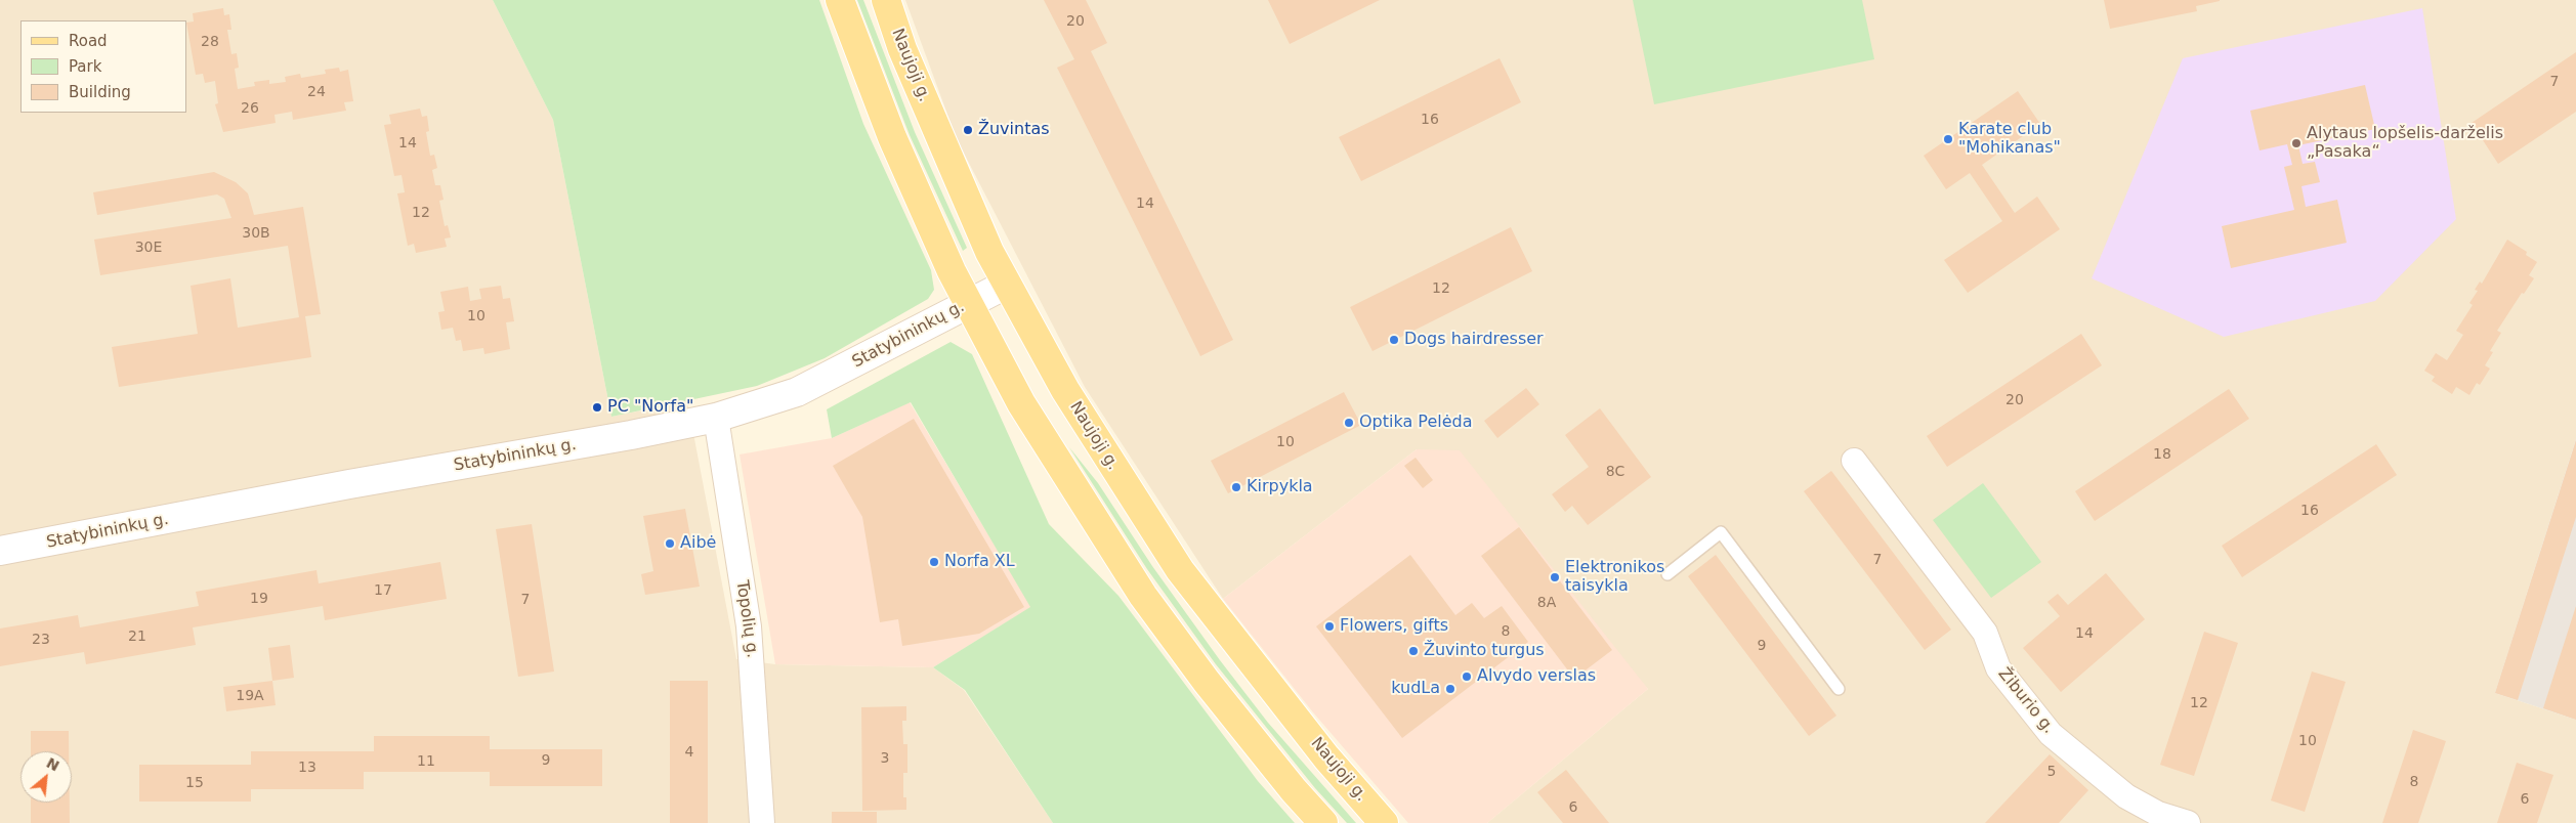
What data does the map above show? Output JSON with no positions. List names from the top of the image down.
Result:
{
  "streets": {
    "main road": ["Naujoji g."],
    "street": ["Statybininkų g.", "Topolių g.", "Žiburio g."]
  },
  "crossings": [
    ["Naujoji g.", "Statybininkų g."],
    ["Statybininkų g.", "Topolių g."]
  ],
  "places": [
    "Žuvintas",
    "Karate club \"Mohikanas\"",
    "Alytaus lopšelis-darželis „Pasaka“",
    "Dogs hairdresser",
    "PC \"Norfa\"",
    "Optika Pelėda",
    "Kirpykla",
    "Aibė",
    "Norfa XL",
    "Elektronikos taisykla",
    "Flowers, gifts",
    "Žuvinto turgus",
    "Alvydo verslas",
    "kudLa"
  ],
  "house_numbers": [
    "20",
    "28",
    "7",
    "24",
    "26",
    "16",
    "14",
    "14",
    "12",
    "30B",
    "30E",
    "12",
    "10",
    "20",
    "10",
    "18",
    "8C",
    "16",
    "7",
    "17",
    "19",
    "7",
    "8A",
    "8",
    "14",
    "21",
    "23",
    "9",
    "19A",
    "12",
    "10",
    "4",
    "3",
    "9",
    "11",
    "13",
    "5",
    "8",
    "15",
    "6",
    "6"
  ],
  "legend": ["Road", "Park", "Building"],
  "north": "top right"
}
